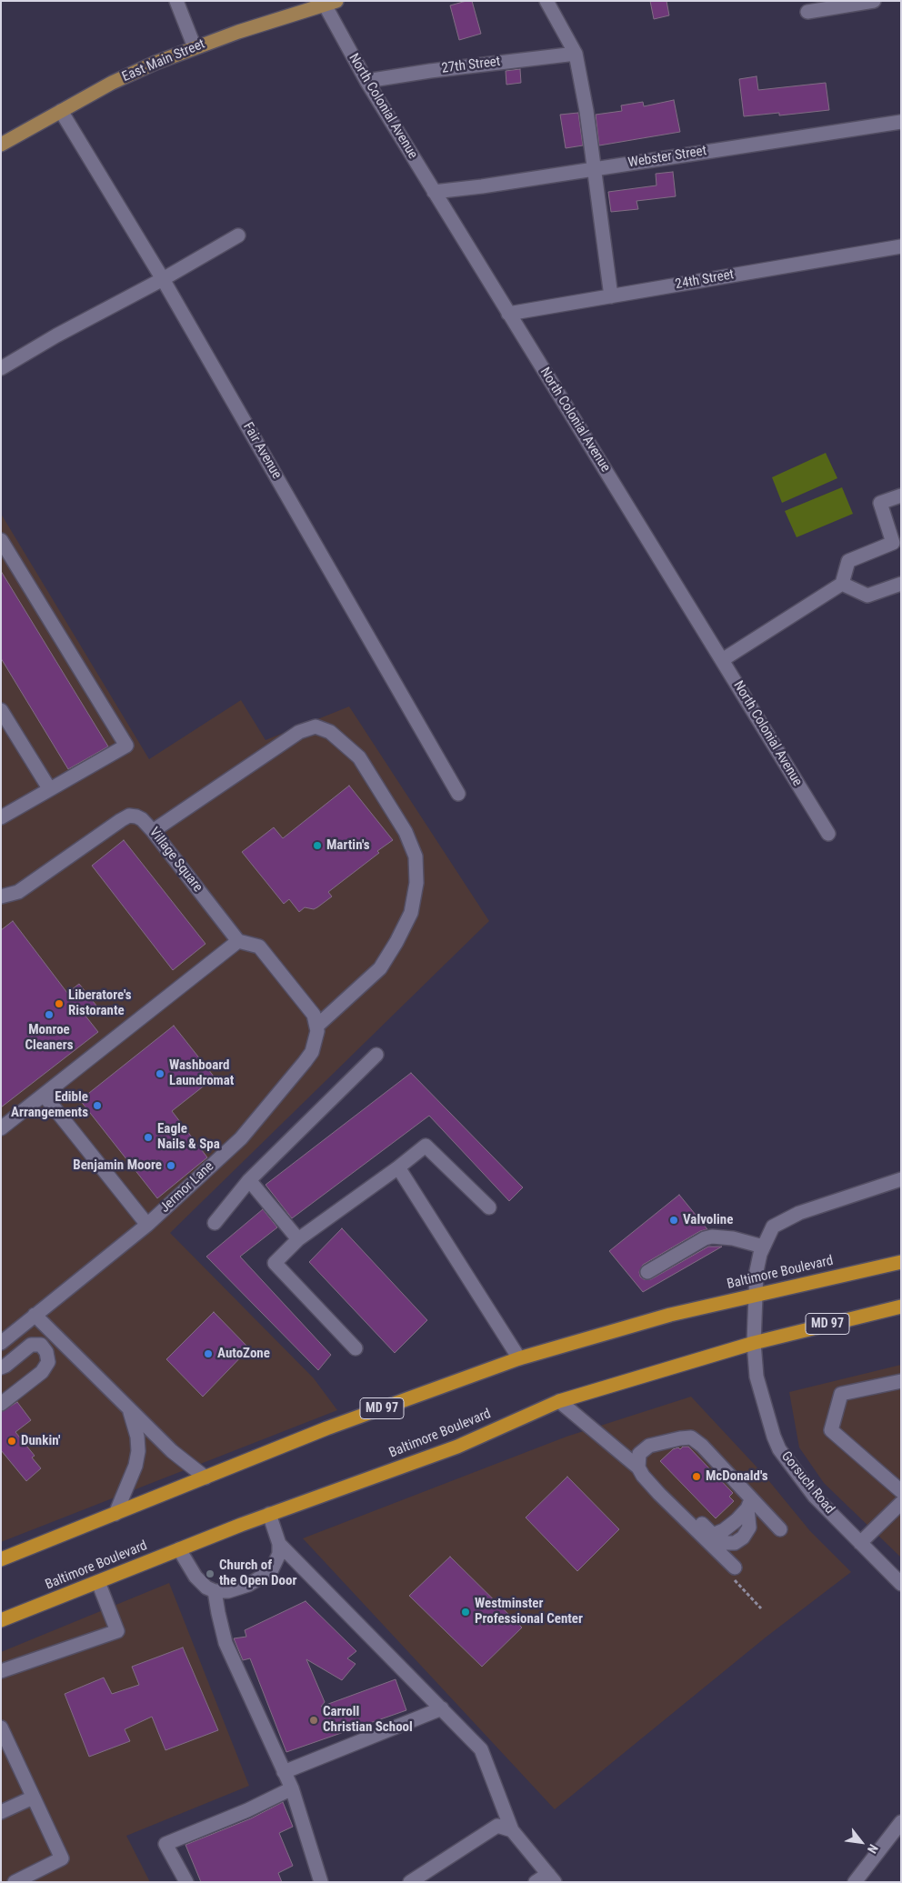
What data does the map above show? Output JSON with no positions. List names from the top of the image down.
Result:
{
  "streets": {
    "highway": ["Baltimore Boulevard", "MD 97"],
    "main road": ["East Main Street"],
    "street": [
      "27th Street",
      "North Colonial Avenue",
      "Webster Street",
      "24th Street",
      "Fair Avenue",
      "Village Square",
      "Jermor Lane",
      "Gorsuch Road"
    ]
  },
  "crossings": [
    ["East Main Street", "North Colonial Avenue"],
    ["East Main Street", "Fair Avenue"],
    ["27th Street", "North Colonial Avenue"],
    ["North Colonial Avenue", "Webster Street"],
    ["North Colonial Avenue", "24th Street"],
    ["Baltimore Boulevard", "Gorsuch Road"]
  ],
  "places": [
    "Martin's",
    "Liberatore's Ristorante",
    "Monroe Cleaners",
    "Washboard Laundromat",
    "Edible Arrangements",
    "Eagle Nails & Spa",
    "Benjamin Moore",
    "Valvoline",
    "AutoZone",
    "Dunkin'",
    "McDonald's",
    "Church of the Open Door",
    "Westminster Professional Center",
    "Carroll Christian School"
  ],
  "north": "bottom right"
}
